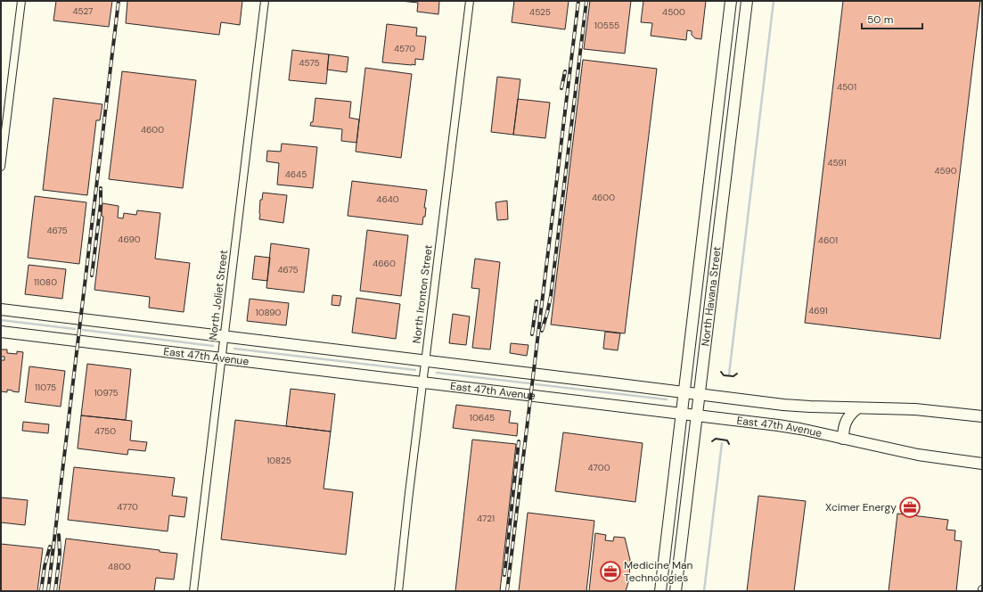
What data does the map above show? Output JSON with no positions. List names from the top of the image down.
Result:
{
  "streets": {
    "main road": ["North Havana Street", "East 47th Avenue"],
    "street": ["North Ironton Street", "North Joliet Street"]
  },
  "crossings": [
    ["North Ironton Street", "East 47th Avenue"],
    ["North Joliet Street", "East 47th Avenue"],
    ["North Havana Street", "East 47th Avenue"]
  ],
  "places": {
    "office": ["Xcimer Energy", "Medicine Man Technologies"]
  },
  "house_numbers": [
    "4527",
    "4525",
    "4500",
    "10555",
    "4570",
    "4575",
    "4501",
    "4600",
    "4591",
    "4590",
    "4645",
    "4600",
    "4640",
    "4675",
    "4690",
    "4601",
    "4660",
    "4675",
    "11080",
    "4691",
    "10890",
    "11075",
    "10975",
    "10645",
    "4750",
    "10825",
    "4700",
    "4770",
    "4721",
    "4800"
  ],
  "scale_bar": "50 m"
}
